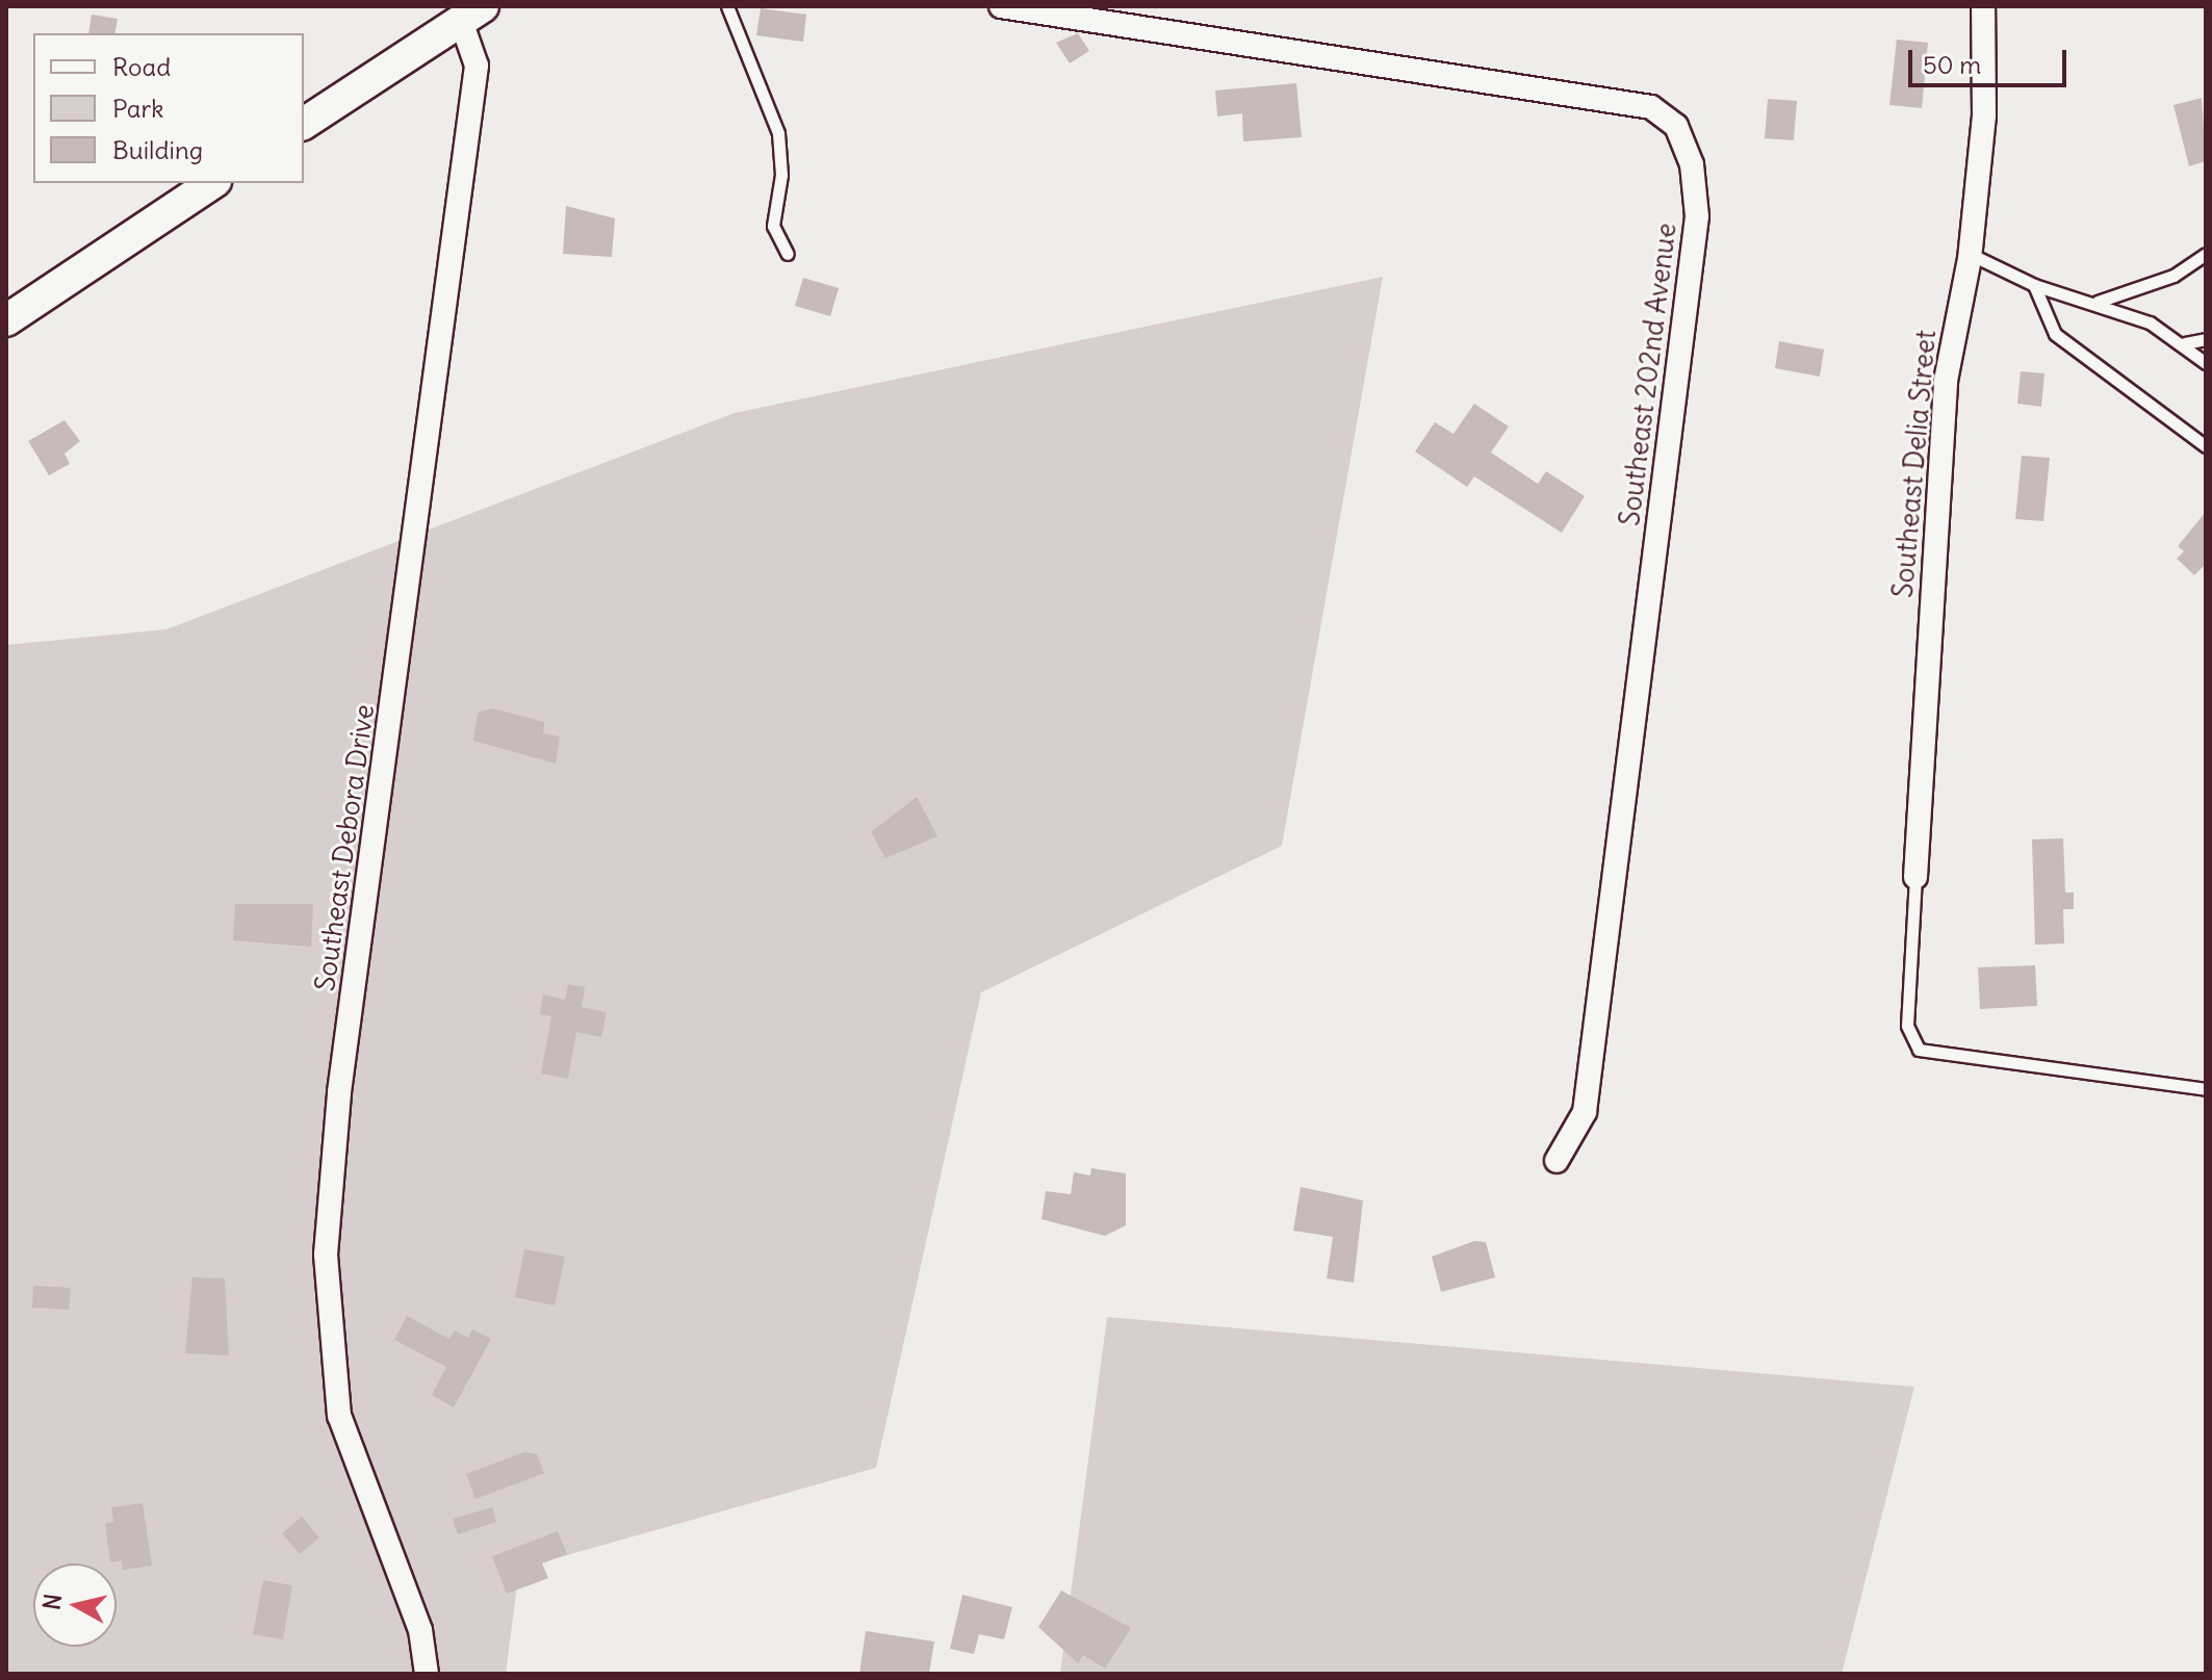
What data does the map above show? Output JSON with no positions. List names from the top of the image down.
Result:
{
  "streets": {
    "street": ["Southeast 202nd Avenue", "Southeast Delia Street", "Southeast Debora Drive"]
  },
  "legend": ["Road", "Park", "Building"],
  "scale_bar": "50 m",
  "north": "left"
}
